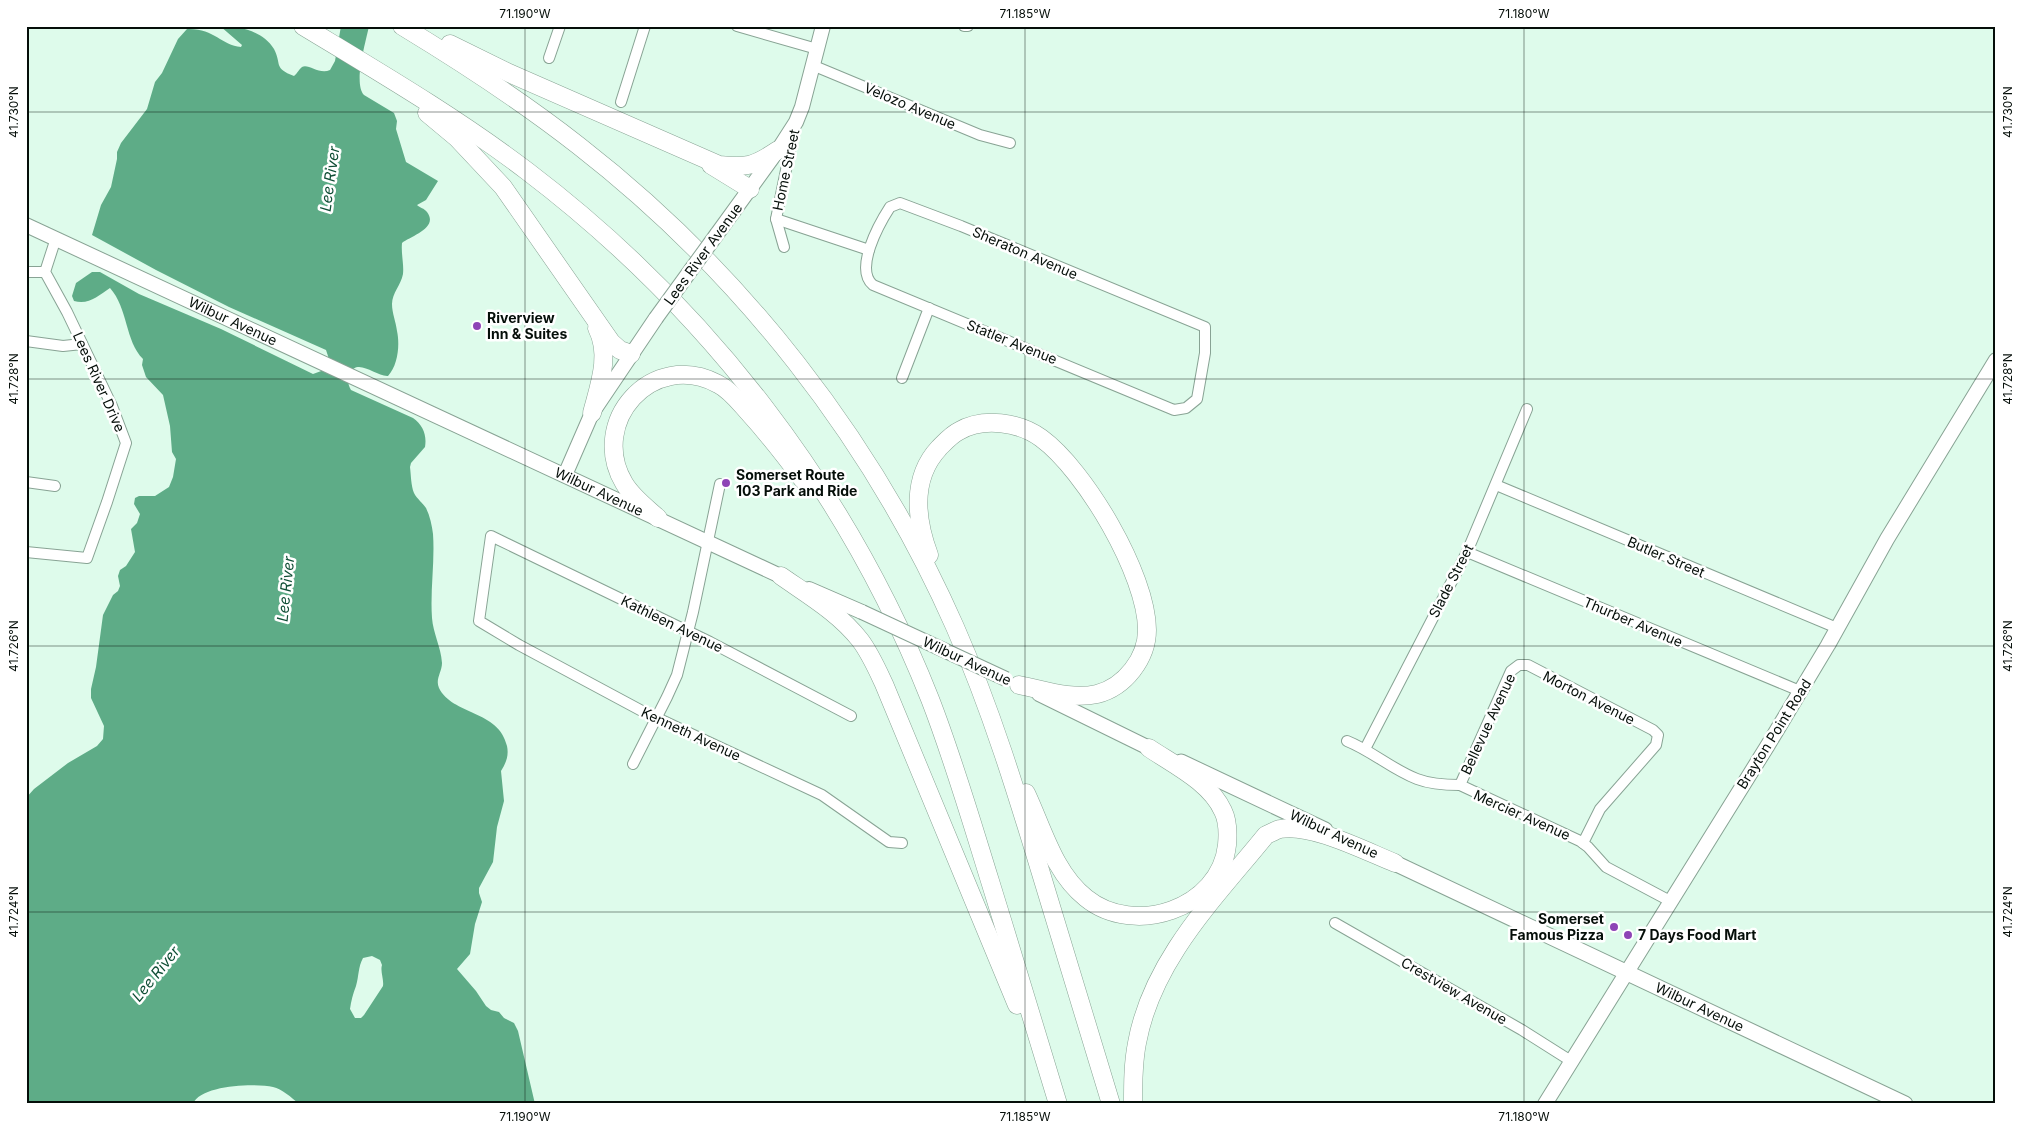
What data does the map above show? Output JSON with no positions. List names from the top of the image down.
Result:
{
  "streets": {
    "main road": ["Lees River Avenue", "Wilbur Avenue", "Brayton Point Road"],
    "street": [
      "Velozo Avenue",
      "Home Street",
      "Sheraton Avenue",
      "Statler Avenue",
      "Lees River Drive",
      "Butler Street",
      "Slade Street",
      "Thurber Avenue",
      "Kathleen Avenue",
      "Morton Avenue",
      "Bellevue Avenue",
      "Kenneth Avenue",
      "Mercier Avenue",
      "Crestview Avenue"
    ]
  },
  "crossings": [
    ["Velozo Avenue", "Lees River Avenue"],
    ["Home Street", "Lees River Avenue"],
    ["Sheraton Avenue", "Statler Avenue"],
    ["Lees River Avenue", "Wilbur Avenue"],
    ["Wilbur Avenue", "Brayton Point Road"],
    ["Butler Street", "Slade Street"],
    ["Butler Street", "Brayton Point Road"],
    ["Slade Street", "Thurber Avenue"],
    ["Slade Street", "Mercier Avenue"],
    ["Thurber Avenue", "Brayton Point Road"],
    ["Kathleen Avenue", "Kenneth Avenue"],
    ["Morton Avenue", "Bellevue Avenue"],
    ["Morton Avenue", "Mercier Avenue"],
    ["Bellevue Avenue", "Mercier Avenue"],
    ["Brayton Point Road", "Mercier Avenue"],
    ["Brayton Point Road", "Crestview Avenue"]
  ],
  "water": ["Lee River"],
  "places": [
    "Riverview Inn & Suites",
    "Somerset Route 103 Park and Ride",
    "Somerset Famous Pizza",
    "7 Days Food Mart"
  ],
  "coordinates": [
    "71.190°W",
    "71.185°W",
    "71.180°W",
    "41.730°N",
    "41.728°N",
    "41.726°N",
    "41.724°N"
  ]
}
